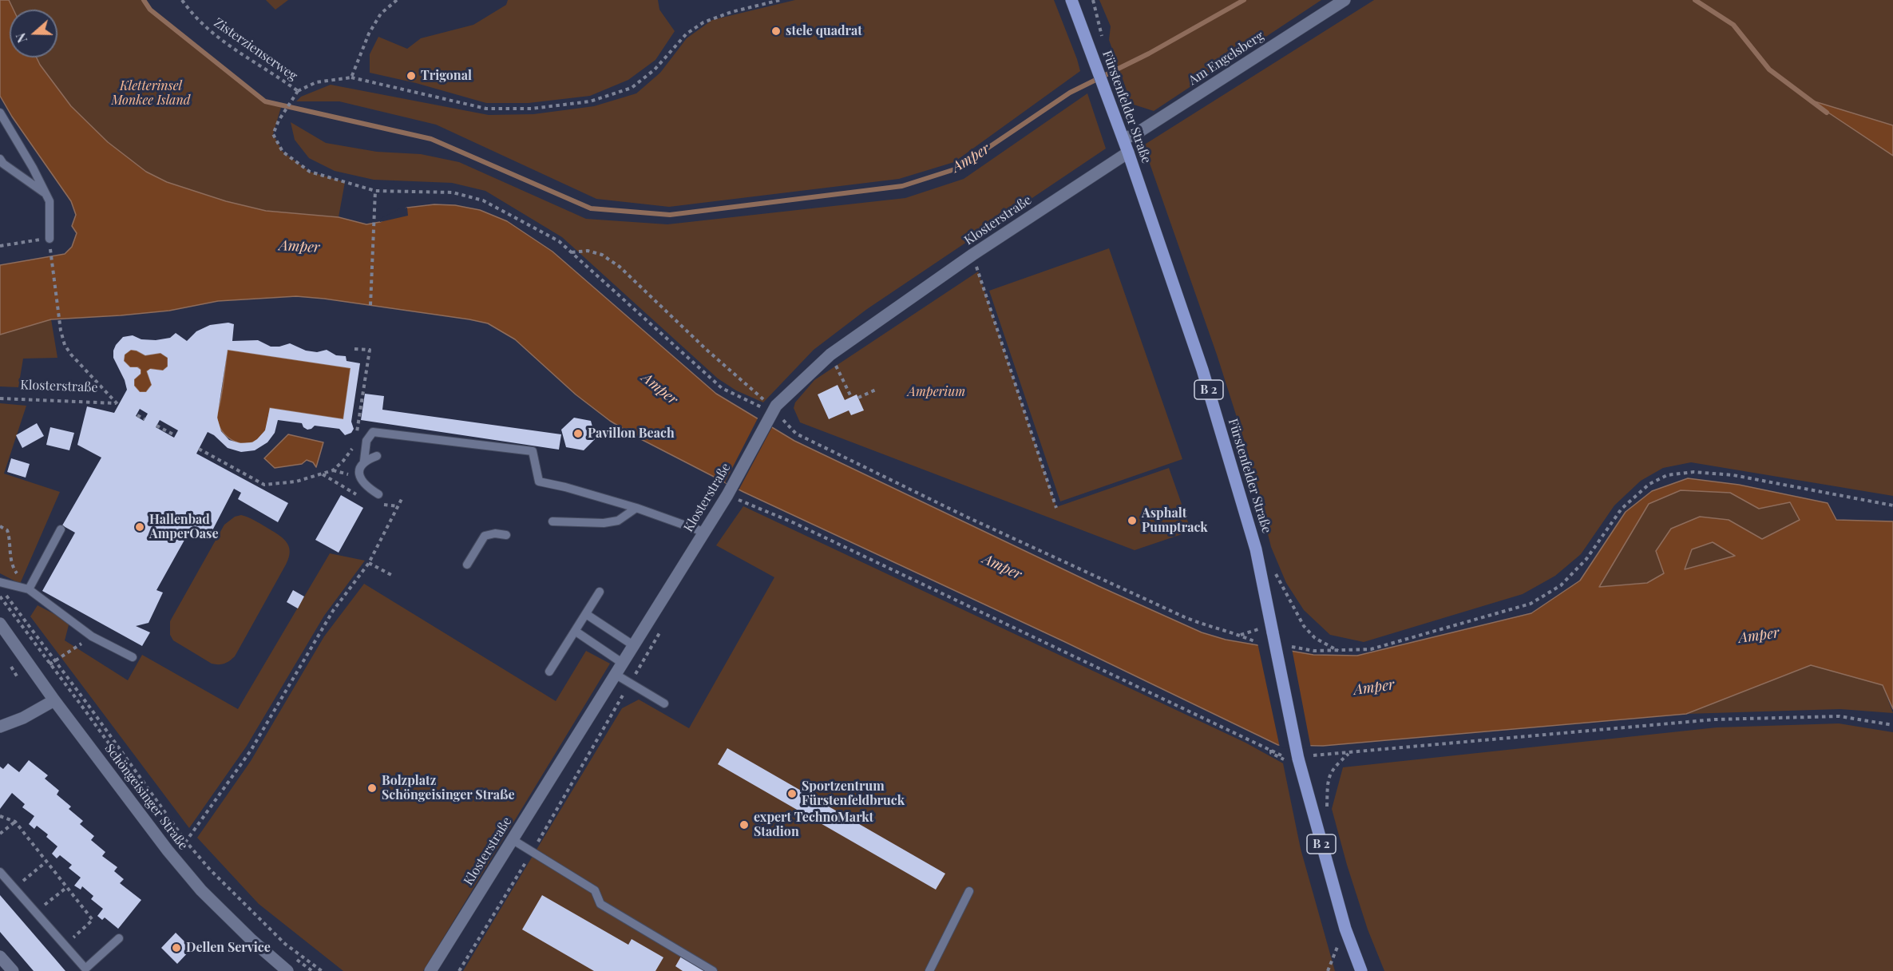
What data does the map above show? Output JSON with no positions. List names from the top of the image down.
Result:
{
  "streets": {
    "main road": ["Fürstenfelder Straße", "B 2"],
    "street": ["Am Engelsberg", "Klosterstraße", "Schöngeisinger Straße"],
    "path": ["Zisterzienserweg"]
  },
  "crossings": [
    ["Am Engelsberg", "Fürstenfelder Straße"],
    ["Fürstenfelder Straße", "Klosterstraße"]
  ],
  "water": ["Amper"],
  "parks": ["Kletterinsel Monkee Island", "Amperium"],
  "places": [
    "stele quadrat",
    "Trigonal",
    "Pavillon Beach",
    "Asphalt Pumptrack",
    "Hallenbad AmperOase",
    "Bolzplatz Schöngeisinger Straße",
    "Sportzentrum Fürstenfeldbruck",
    "expert TechnoMarkt Stadion",
    "Dellen Service"
  ],
  "north": "left"
}
